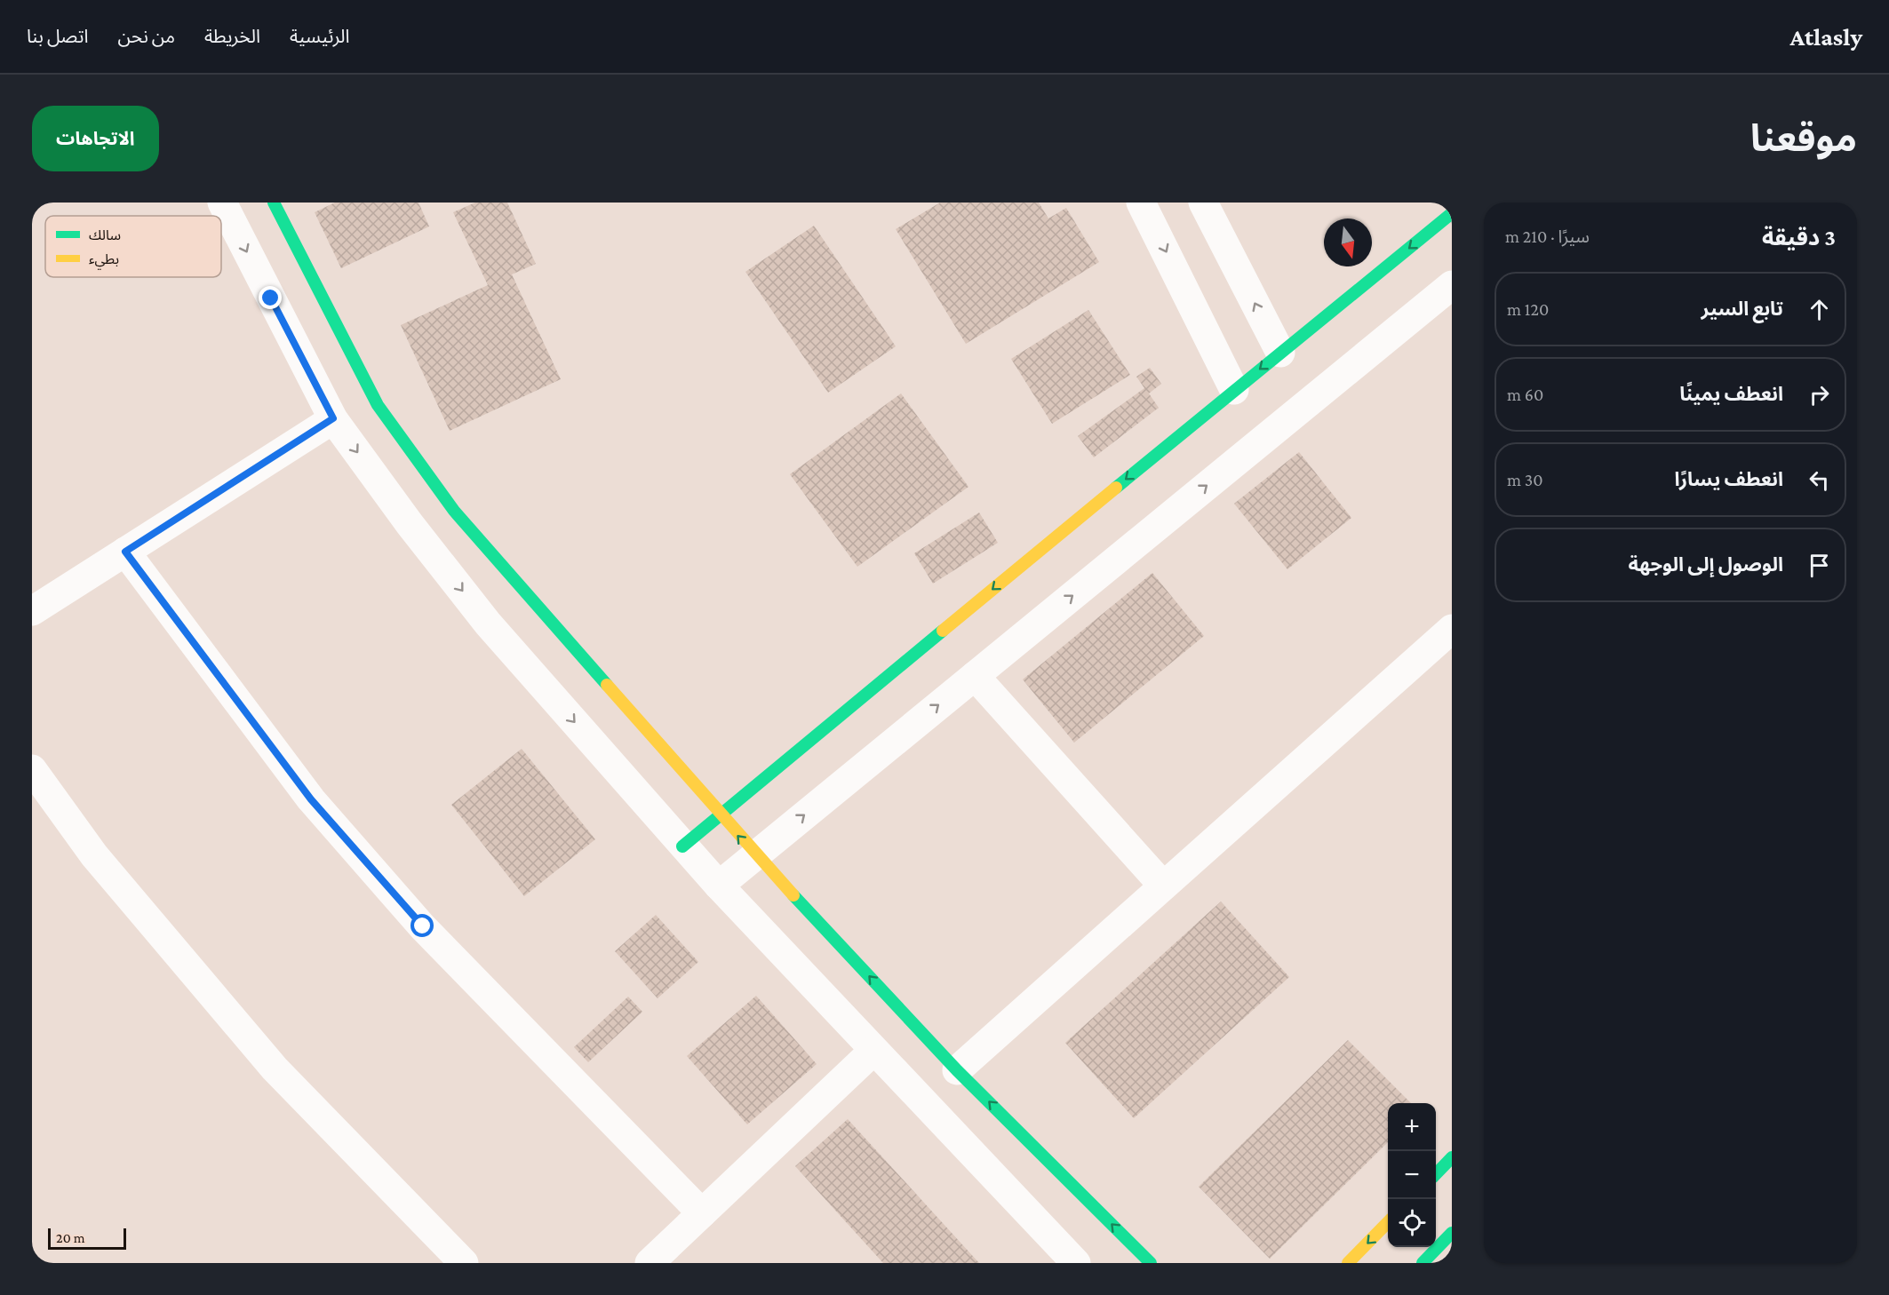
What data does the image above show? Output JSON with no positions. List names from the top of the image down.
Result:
{
  "legend": ["سالك", "بطيء"],
  "scale_bar": "20 m",
  "north": "bottom",
  "page": {
    "header": "Atlasly",
    "nav": [
      "الرئيسية",
      "الخريطة",
      "من نحن",
      "اتصل بنا"
    ],
    "title": "موقعنا",
    "buttons": "الاتجاهات",
    "heading": ["3 دقيقة", "سيرًا · 210 m"],
    "list": [
      ["تابع السير", "120 m"],
      ["انعطف يمينًا", "60 m"],
      ["انعطف يسارًا", "30 m"],
      "الوصول إلى الوجهة"
    ],
    "map_buttons": ["+", "−"],
    "scale": "20 m"
  }
}
